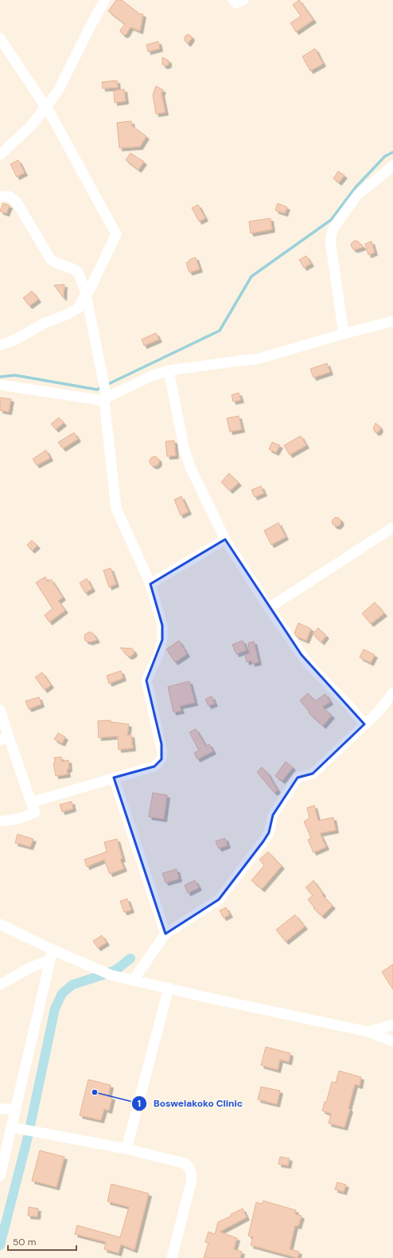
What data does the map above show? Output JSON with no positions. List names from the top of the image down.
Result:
{
  "places": ["Boswelakoko Clinic"],
  "scale_bar": "50 m"
}
